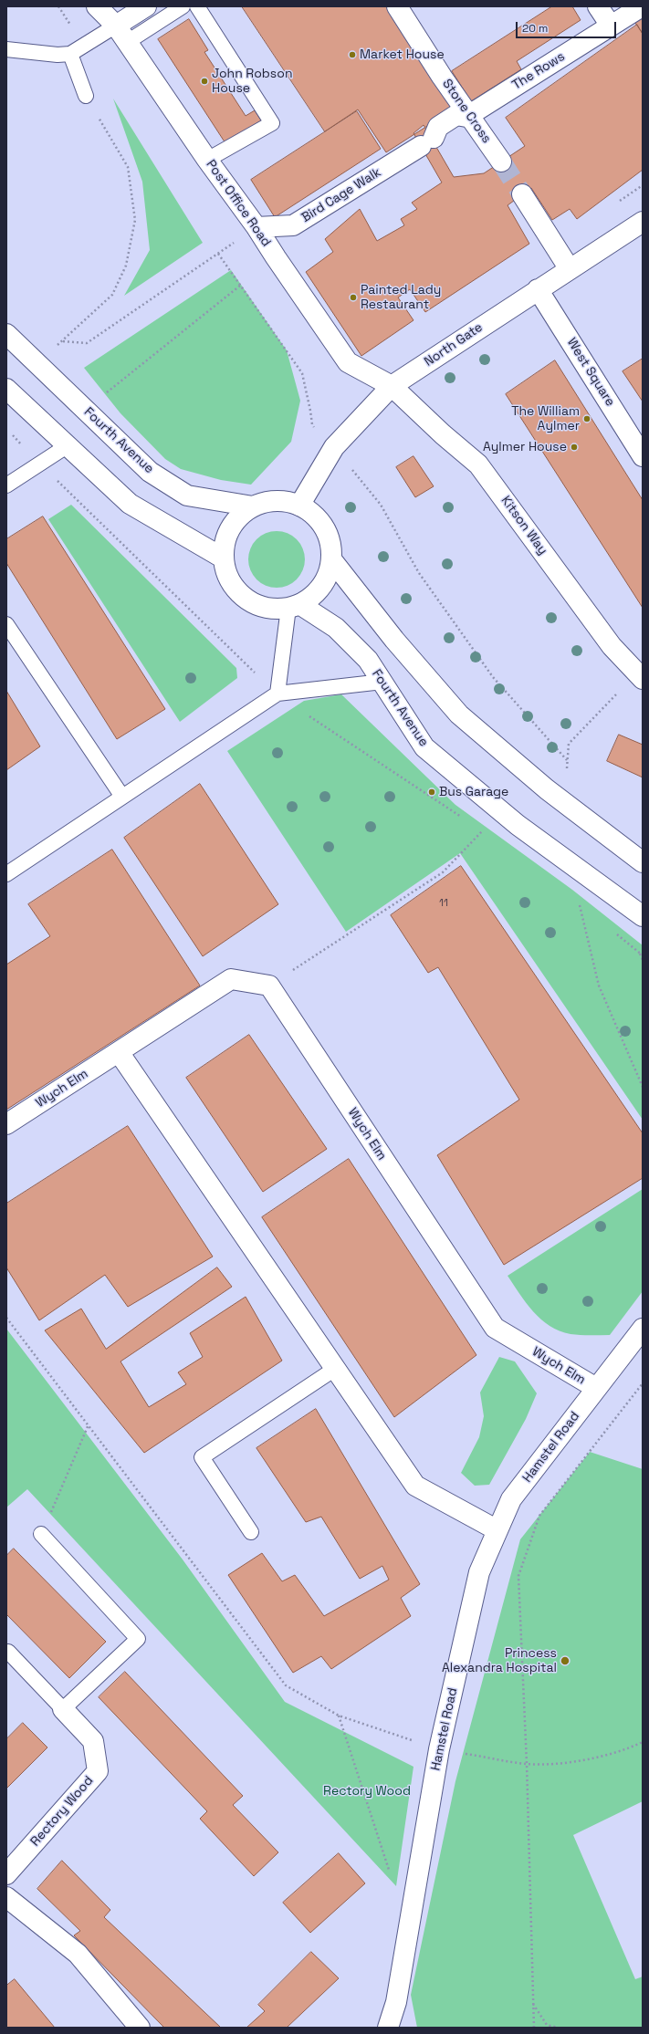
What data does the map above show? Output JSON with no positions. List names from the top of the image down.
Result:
{
  "streets": {
    "street": [
      "The Rows",
      "Stone Cross",
      "Bird Cage Walk",
      "Post Office Road",
      "North Gate",
      "West Square",
      "Fourth Avenue",
      "Kitson Way",
      "Wych Elm",
      "Hamstel Road",
      "Rectory Wood"
    ]
  },
  "crossings": [
    ["The Rows", "Stone Cross"],
    ["Bird Cage Walk", "Post Office Road"],
    ["Post Office Road", "North Gate"],
    ["Post Office Road", "Kitson Way"],
    ["North Gate", "West Square"],
    ["North Gate", "Fourth Avenue"],
    ["North Gate", "Kitson Way"],
    ["Wych Elm", "Hamstel Road"]
  ],
  "parks": ["Rectory Wood"],
  "places": [
    "Market House",
    "John Robson House",
    "Painted Lady Restaurant",
    "The William Aylmer",
    "Aylmer House",
    "Bus Garage",
    "Princess Alexandra Hospital"
  ],
  "house_numbers": ["11"],
  "scale_bar": "20 m"
}
